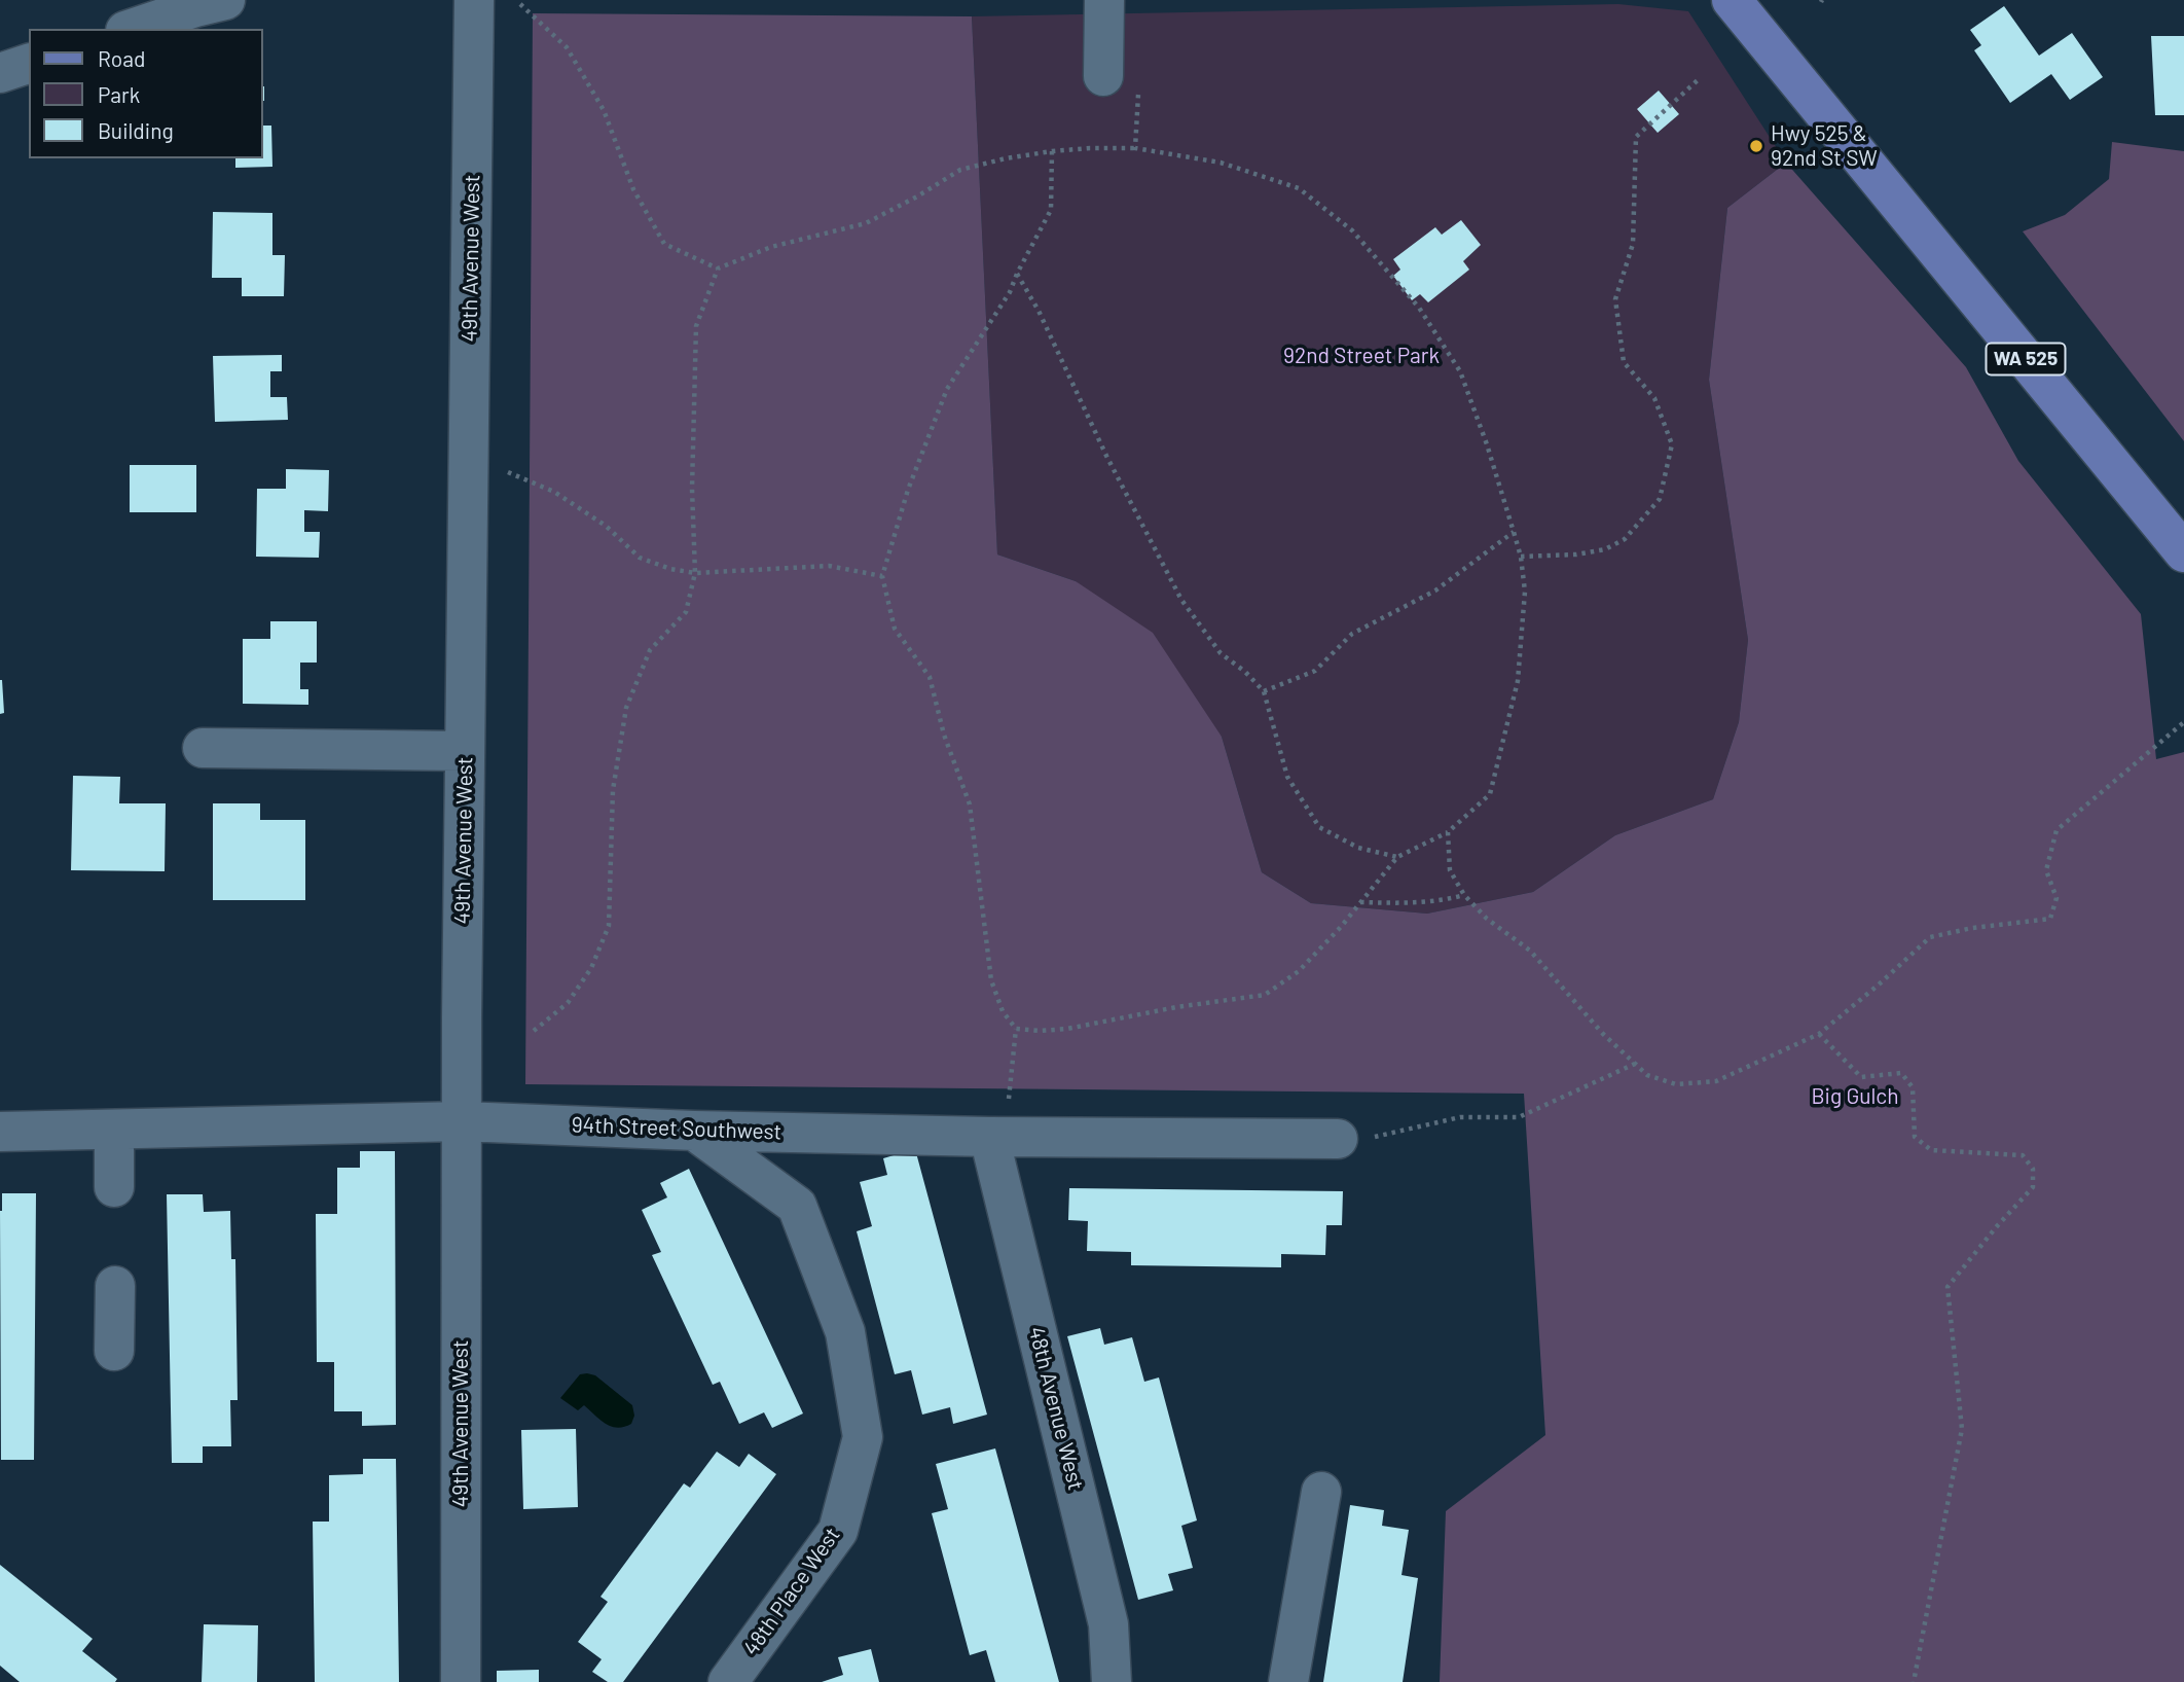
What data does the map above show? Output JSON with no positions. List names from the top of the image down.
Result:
{
  "streets": {
    "main road": ["WA 525"],
    "street": [
      "49th Avenue West",
      "94th Street Southwest",
      "48th Avenue West",
      "48th Place West"
    ]
  },
  "crossings": [
    ["49th Avenue West", "94th Street Southwest"],
    ["94th Street Southwest", "48th Avenue West"],
    ["94th Street Southwest", "48th Place West"]
  ],
  "parks": ["92nd Street Park", "Big Gulch"],
  "places": ["Hwy 525 & 92nd St SW"],
  "legend": ["Road", "Park", "Building"]
}
